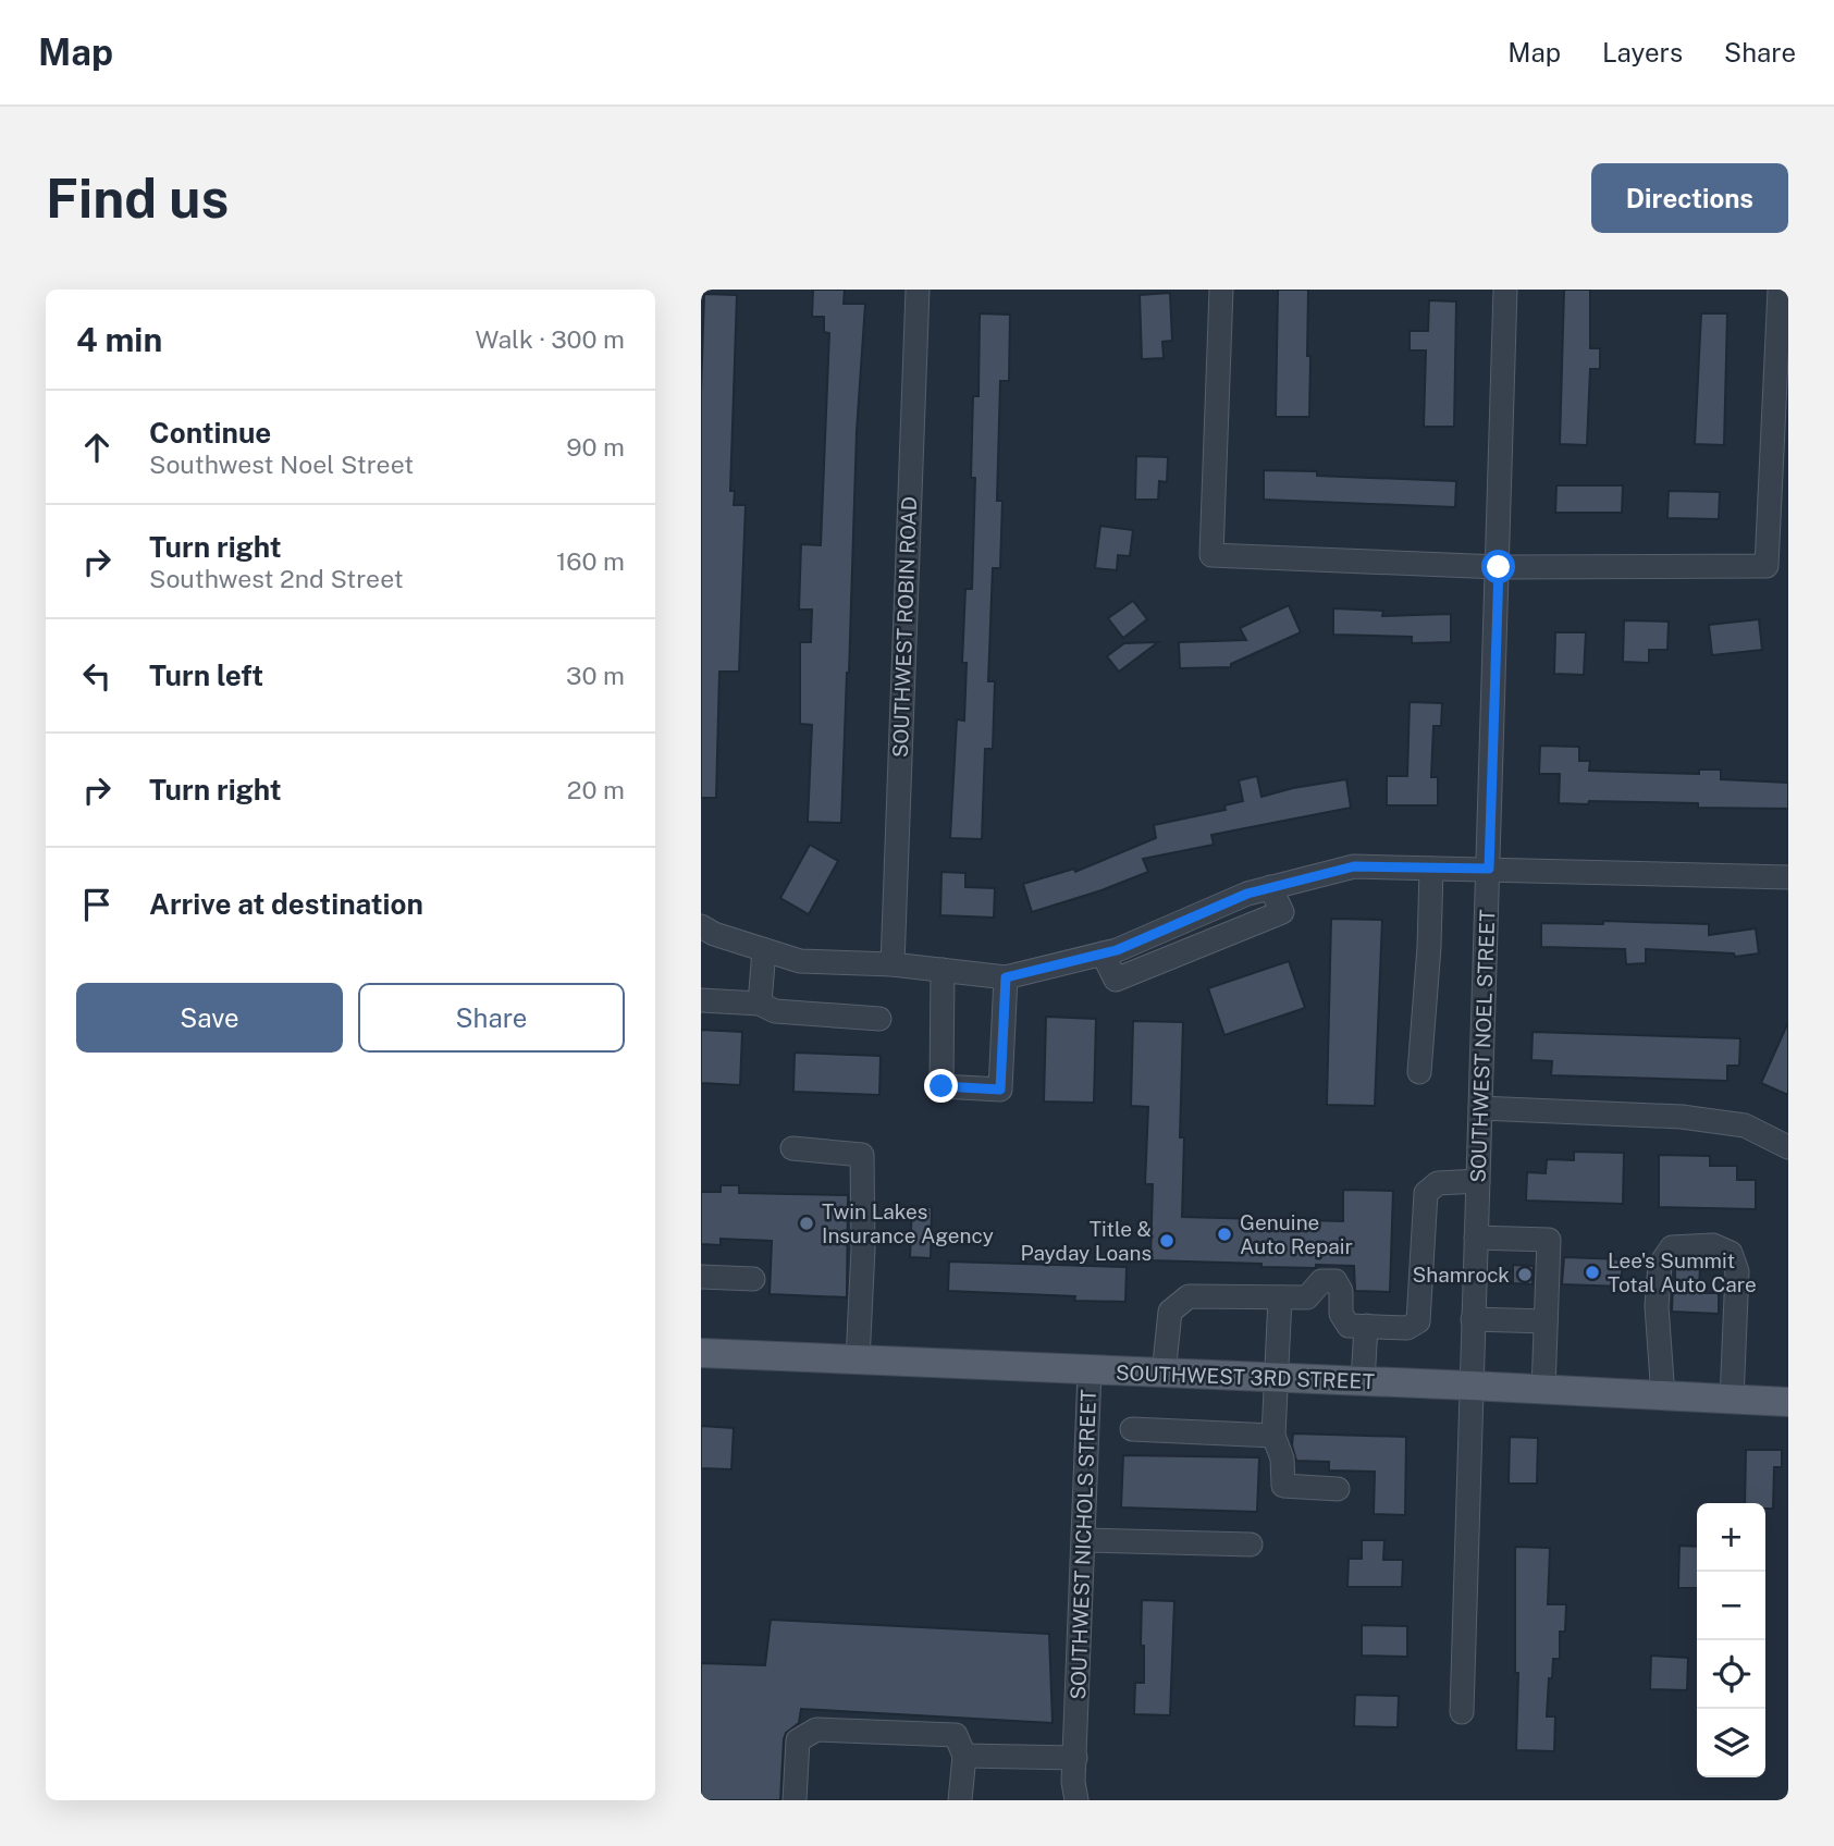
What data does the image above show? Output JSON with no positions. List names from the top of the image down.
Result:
{
  "streets": {
    "main road": ["SOUTHWEST 3RD STREET"],
    "street": ["SOUTHWEST ROBIN ROAD", "SOUTHWEST NOEL STREET", "SOUTHWEST NICHOLS STREET"]
  },
  "crossings": [
    ["SOUTHWEST NOEL STREET", "SOUTHWEST 3RD STREET"],
    ["SOUTHWEST 3RD STREET", "SOUTHWEST NICHOLS STREET"]
  ],
  "places": [
    "Twin Lakes Insurance Agency",
    "Genuine Auto Repair",
    "Title & Payday Loans",
    "Lee's Summit Total Auto Care",
    "Shamrock"
  ],
  "page": {
    "header": "Map",
    "nav": ["Map", "Layers", "Share"],
    "buttons": [
      "Directions",
      ["Save", "Share"]
    ],
    "title": "Find us",
    "heading": ["4 min", "Walk · 300 m"],
    "list": [
      ["Continue", "Southwest Noel Street", "90 m"],
      ["Turn right", "Southwest 2nd Street", "160 m"],
      ["Turn left", "30 m"],
      ["Turn right", "20 m"],
      "Arrive at destination"
    ],
    "map_buttons": ["+", "−"]
  }
}
